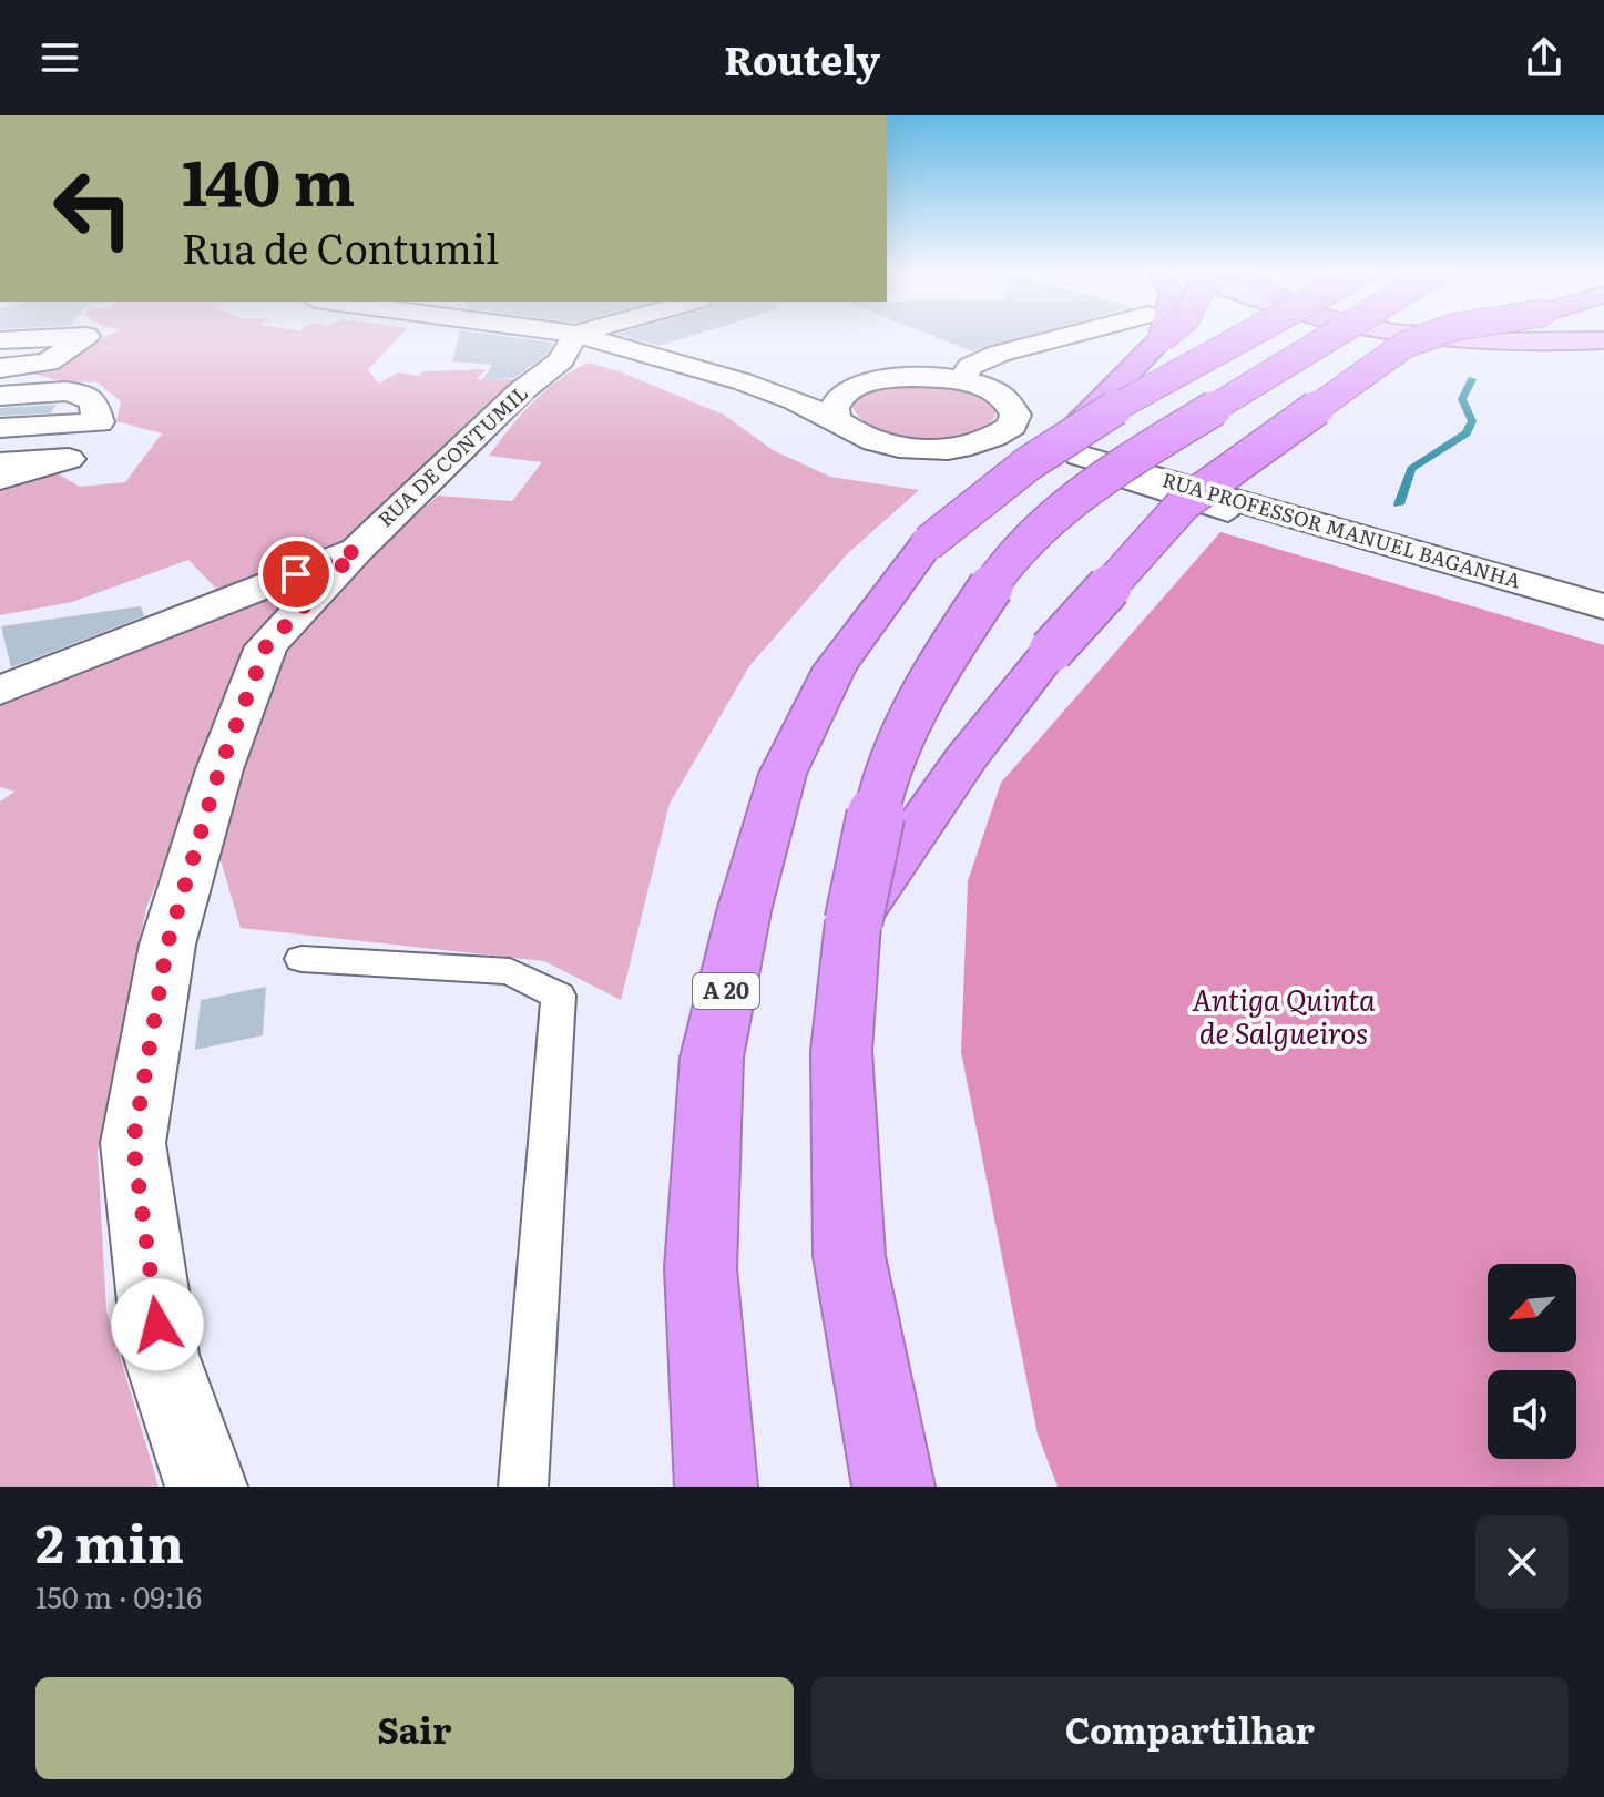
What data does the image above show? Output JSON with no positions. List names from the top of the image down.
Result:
{
  "streets": {
    "highway": ["A 20"],
    "street": ["RUA DE CONTUMIL", "RUA PROFESSOR MANUEL BAGANHA"]
  },
  "crossings": [
    ["RUA PROFESSOR MANUEL BAGANHA", "A 20"]
  ],
  "parks": ["Antiga Quinta de Salgueiros"],
  "north": "bottom left",
  "page": {
    "header": "Routely",
    "turn": ["140 m", "Rua de Contumil"],
    "heading": ["2 min", "150 m · 09:16"],
    "buttons": ["Sair", "Compartilhar"]
  }
}
